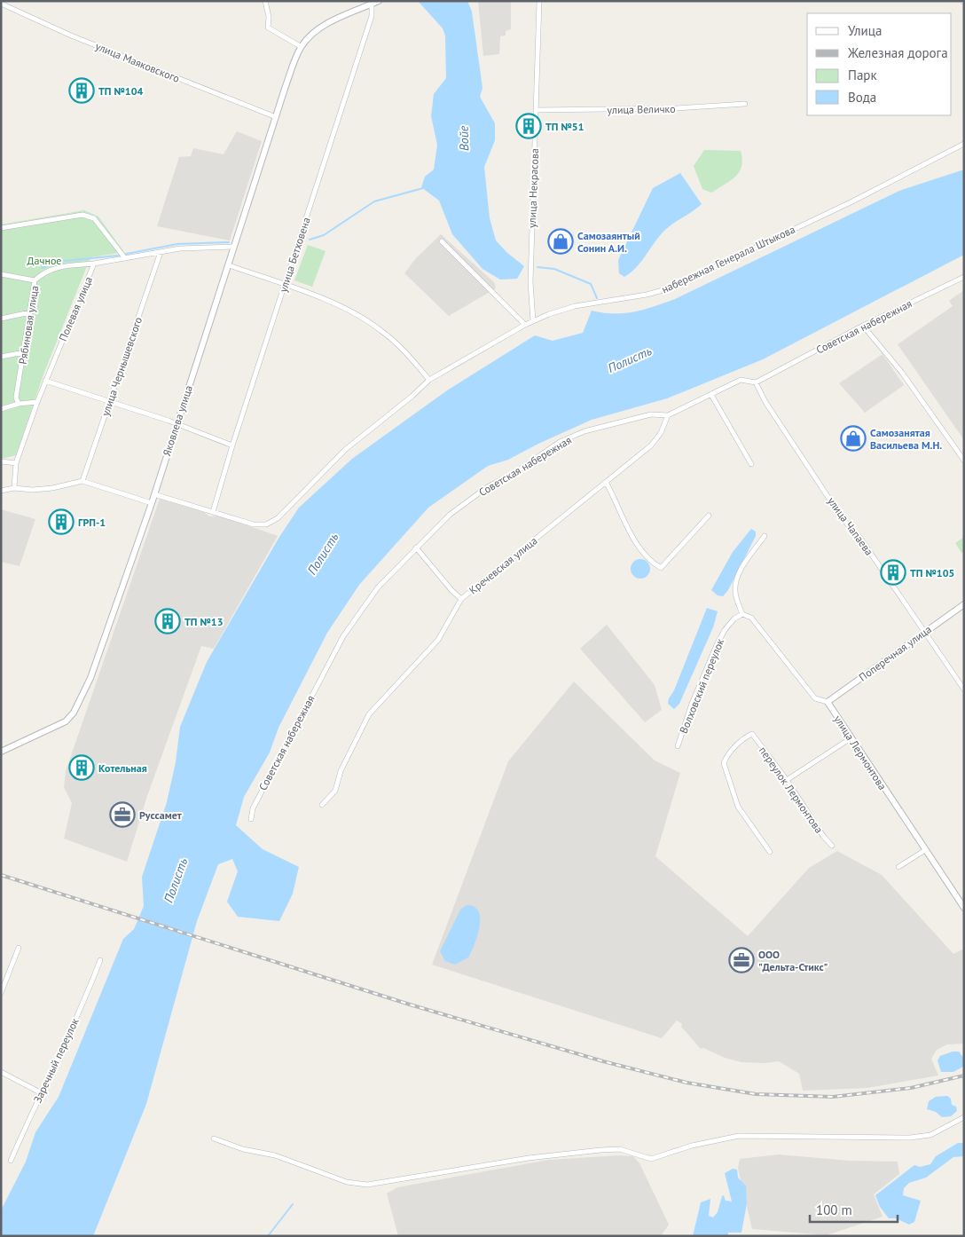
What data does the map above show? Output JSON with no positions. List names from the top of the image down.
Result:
{
  "streets": {
    "street": [
      "улица Маяковского",
      "улица Величко",
      "улица Некрасова",
      "улица Бетховена",
      "набережная Генерала Штыкова",
      "Полевая улица",
      "Рябиновая улица",
      "Советская набережная",
      "улица Чернышевского",
      "Яковлева улица",
      "улица Чапаева",
      "Кречевская улица",
      "Поперечная улица",
      "Волховский переулок",
      "улица Лермонтова",
      "переулок Лермонтова",
      "Заречный переулок"
    ]
  },
  "crossings": [
    ["улица Маяковского", "Яковлева улица"],
    ["улица Величко", "улица Некрасова"],
    ["улица Некрасова", "набережная Генерала Штыкова"],
    ["улица Бетховена", "набережная Генерала Штыкова"],
    ["улица Бетховена", "Яковлева улица"],
    ["набережная Генерала Штыкова", "Яковлева улица"],
    ["Полевая улица", "Рябиновая улица"],
    ["Полевая улица", "улица Чернышевского"],
    ["Полевая улица", "Яковлева улица"],
    ["Советская набережная", "улица Чапаева"],
    ["Советская набережная", "Кречевская улица"],
    ["улица Чапаева", "Поперечная улица"],
    ["Поперечная улица", "улица Лермонтова"],
    ["Волховский переулок", "улица Лермонтова"]
  ],
  "water": ["Войе", "Полисть"],
  "parks": ["Дачное"],
  "places": {
    "building": [
      "ТП №104",
      "ТП №51",
      "ГРП-1",
      "ТП №105",
      "ТП №13",
      "Котельная"
    ],
    "shop": ["Самозаянтый Сонин А.И.", "Самозанятая Васильева М.Н."],
    "office": ["Руссамет", "ООО \"Дельта-Стикс\""]
  },
  "legend": [
    "Улица",
    "Железная дорога",
    "Парк",
    "Вода"
  ],
  "scale_bar": "100 m"
}
